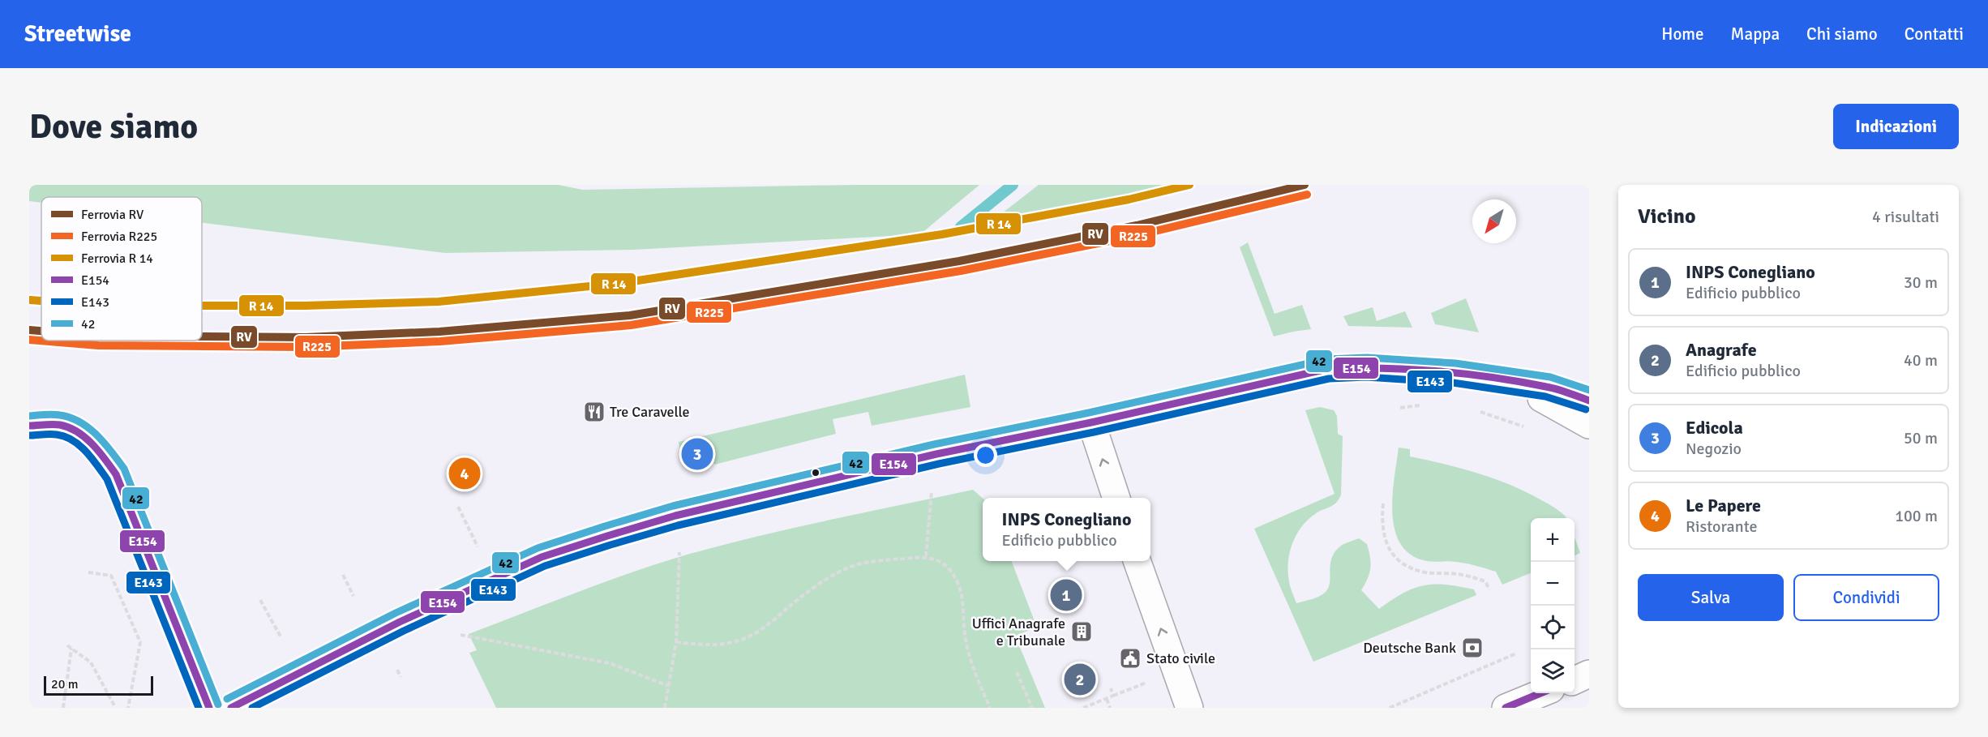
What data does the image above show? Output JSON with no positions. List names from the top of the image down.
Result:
{
  "places": {
    "restaurant": ["Tre Caravelle"],
    "building": ["Uffici Anagrafe e Tribunale"],
    "bank": ["Deutsche Bank"],
    "public building": ["Stato civile"]
  },
  "lines": [
    "rail line RV",
    "rail line R225",
    "transit line 42",
    "transit line E154",
    "transit line E143"
  ],
  "legend": [
    "Ferrovia RV",
    "Ferrovia R225",
    "Ferrovia R 14",
    "E154",
    "E143",
    "42"
  ],
  "scale_bar": "20 m",
  "north": "bottom left",
  "page": {
    "header": "Streetwise",
    "nav": [
      "Home",
      "Mappa",
      "Chi siamo",
      "Contatti"
    ],
    "buttons": [
      "Indicazioni",
      ["Salva", "Condividi"]
    ],
    "title": "Dove siamo",
    "heading": ["Vicino", "4 risultati"],
    "list": [
      {
        "mark": "1",
        "name": "INPS Conegliano",
        "note": "Edificio pubblico",
        "value": "30 m"
      },
      {
        "mark": "2",
        "name": "Anagrafe",
        "note": "Edificio pubblico",
        "value": "40 m"
      },
      {
        "mark": "3",
        "name": "Edicola",
        "note": "Negozio",
        "value": "50 m"
      },
      {
        "mark": "4",
        "name": "Le Papere",
        "note": "Ristorante",
        "value": "100 m"
      }
    ],
    "pins": [
      "3",
      "4",
      "1",
      "2"
    ],
    "popup": ["INPS Conegliano", "Edificio pubblico"],
    "map_buttons": ["+", "−"],
    "scale": "20 m"
  }
}
